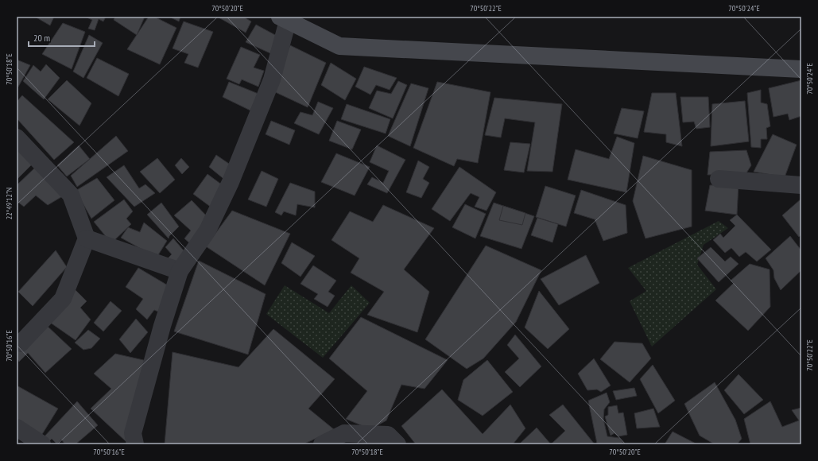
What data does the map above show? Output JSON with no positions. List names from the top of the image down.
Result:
{
  "scale_bar": "20 m",
  "coordinates": [
    "70°50'20\"E",
    "70°50'22\"E",
    "70°50'24\"E",
    "70°50'18\"E",
    "22°49'12\"N",
    "70°50'16\"E"
  ]
}
